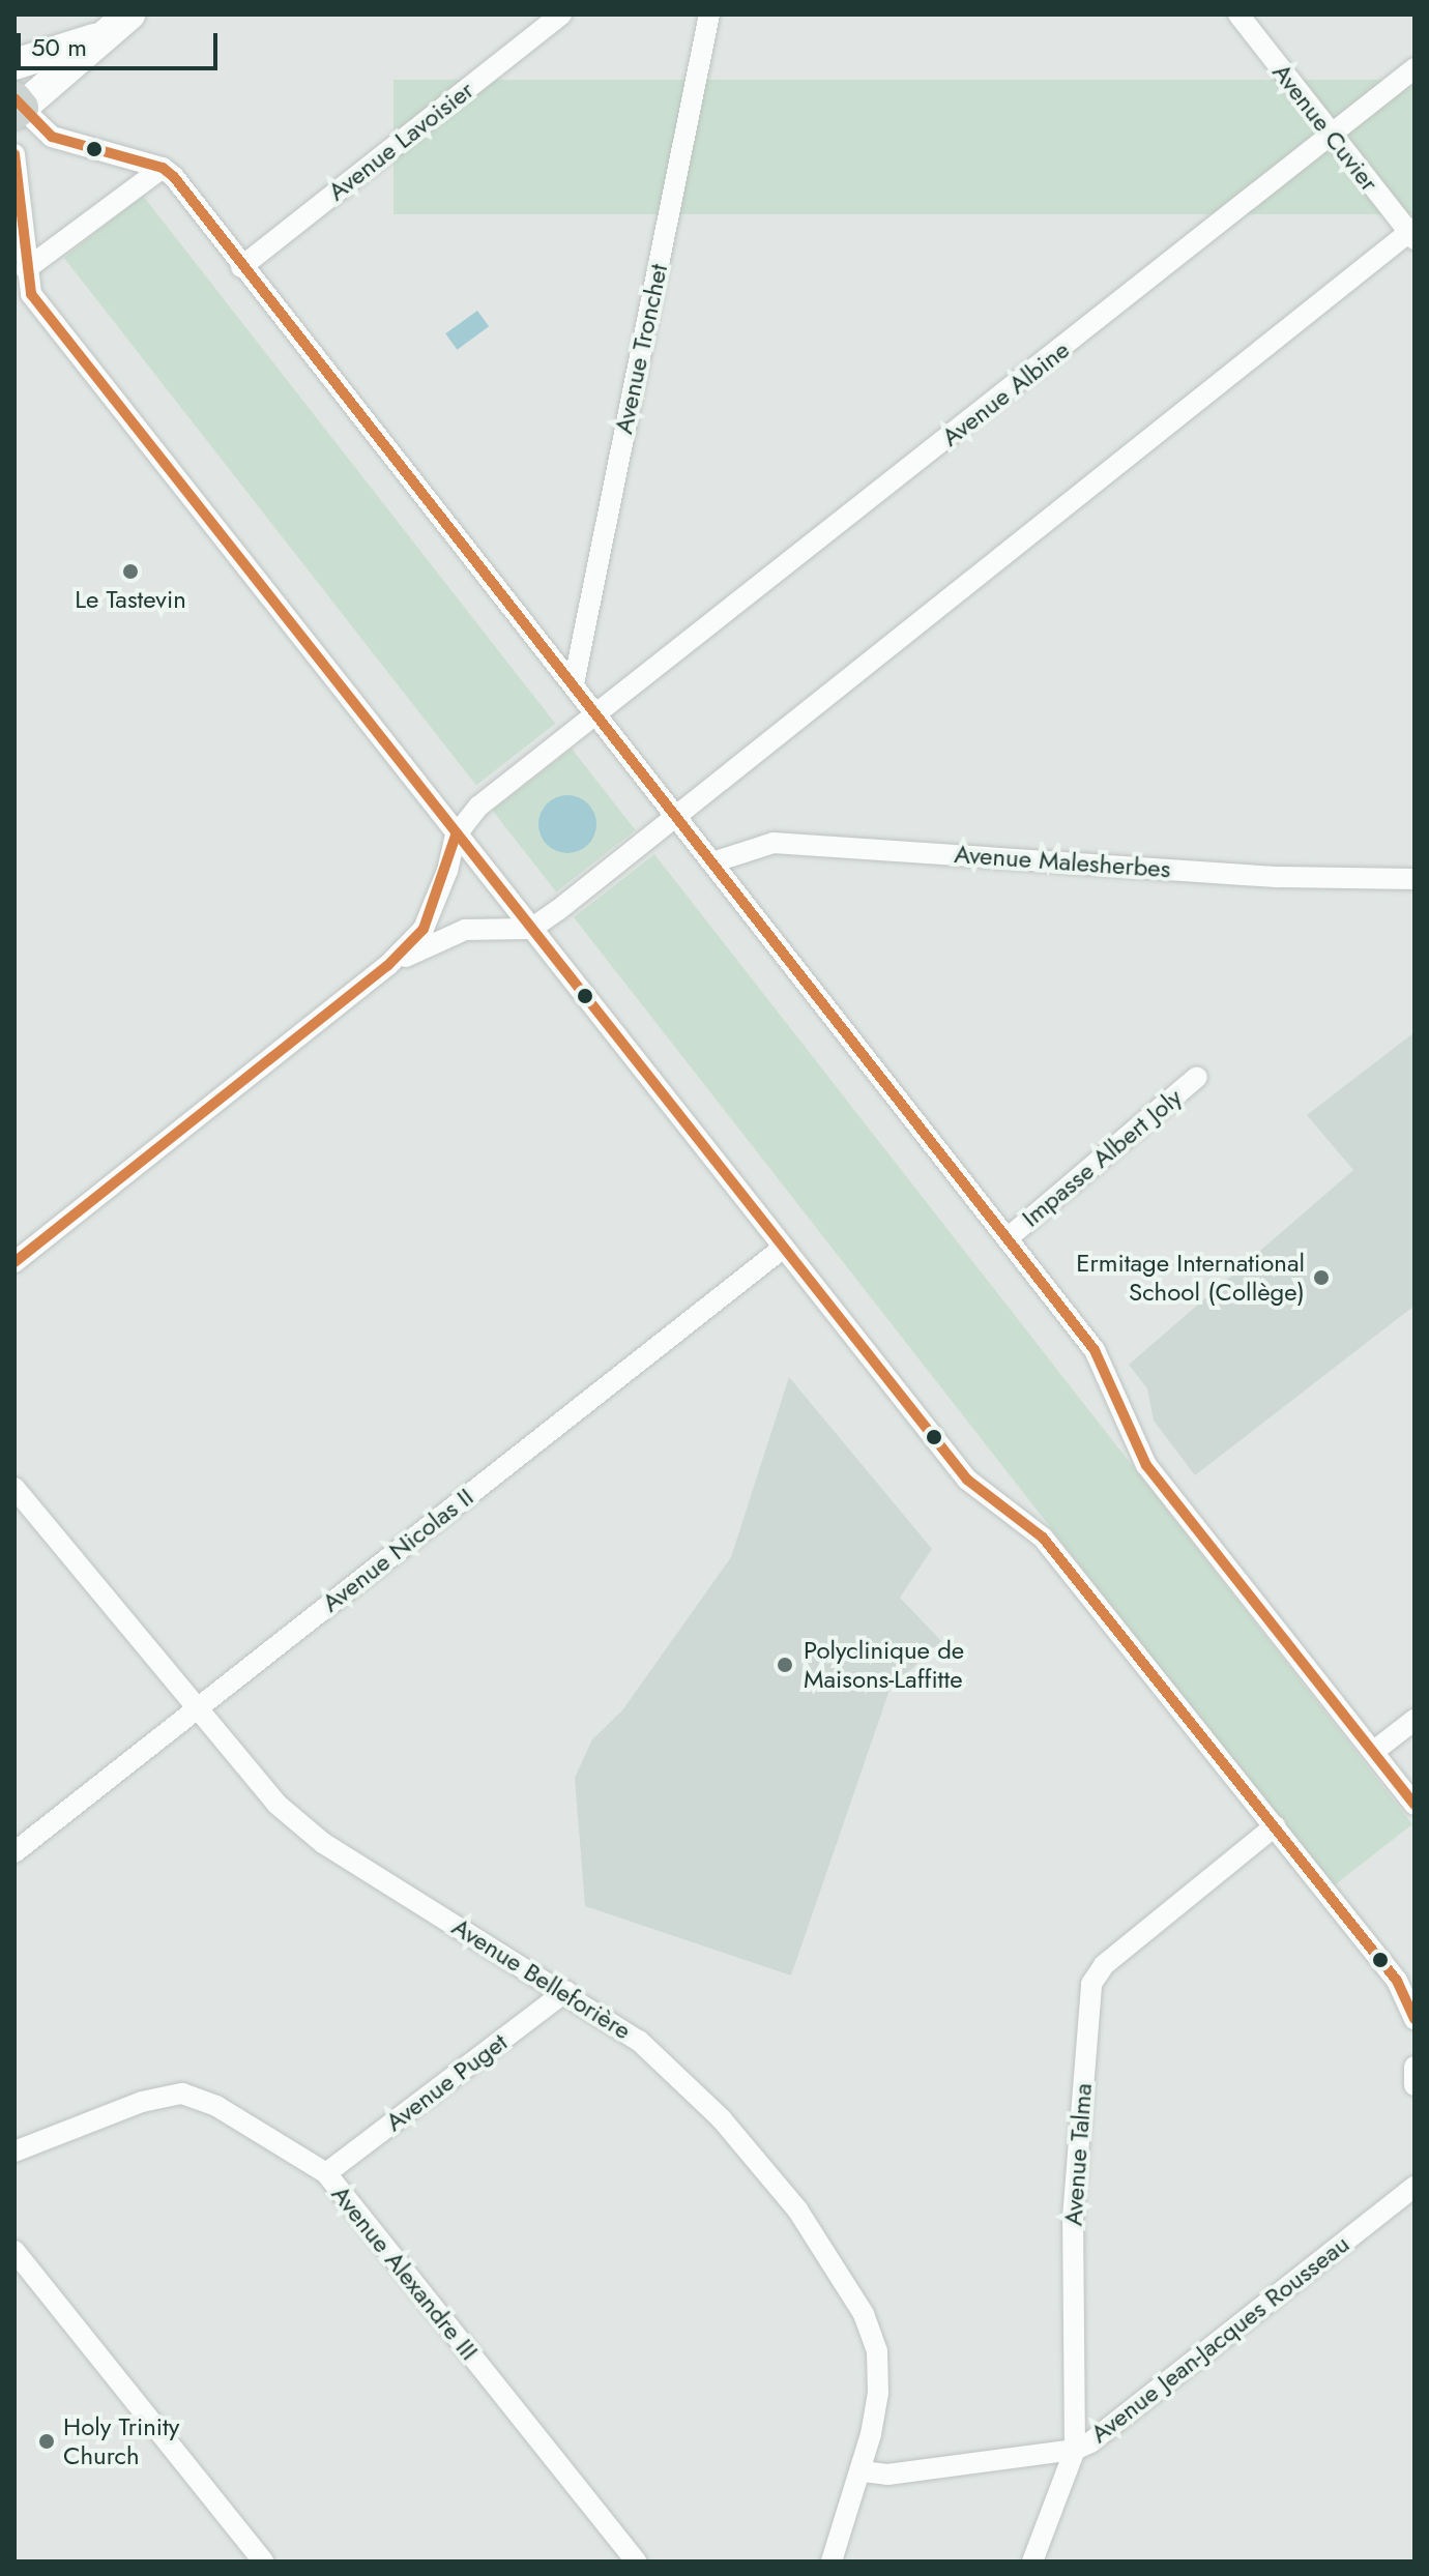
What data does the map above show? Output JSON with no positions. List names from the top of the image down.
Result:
{
  "streets": {
    "street": [
      "Avenue Cuvier",
      "Avenue Lavoisier",
      "Avenue Tronchet",
      "Avenue Albine",
      "Avenue Malesherbes",
      "Impasse Albert Joly",
      "Avenue Nicolas II",
      "Avenue Belleforière",
      "Avenue Puget",
      "Avenue Talma",
      "Avenue Alexandre III",
      "Avenue Jean-Jacques Rousseau"
    ]
  },
  "crossings": [
    ["Avenue Cuvier", "Avenue Albine"],
    ["Avenue Nicolas II", "Avenue Belleforière"],
    ["Avenue Belleforière", "Avenue Puget"],
    ["Avenue Belleforière", "Avenue Jean-Jacques Rousseau"],
    ["Avenue Puget", "Avenue Alexandre III"],
    ["Avenue Talma", "Avenue Jean-Jacques Rousseau"]
  ],
  "places": [
    "Le Tastevin",
    "Ermitage International School (Collège)",
    "Polyclinique de Maisons-Laffitte",
    "Holy Trinity Church"
  ],
  "scale_bar": "50 m"
}
